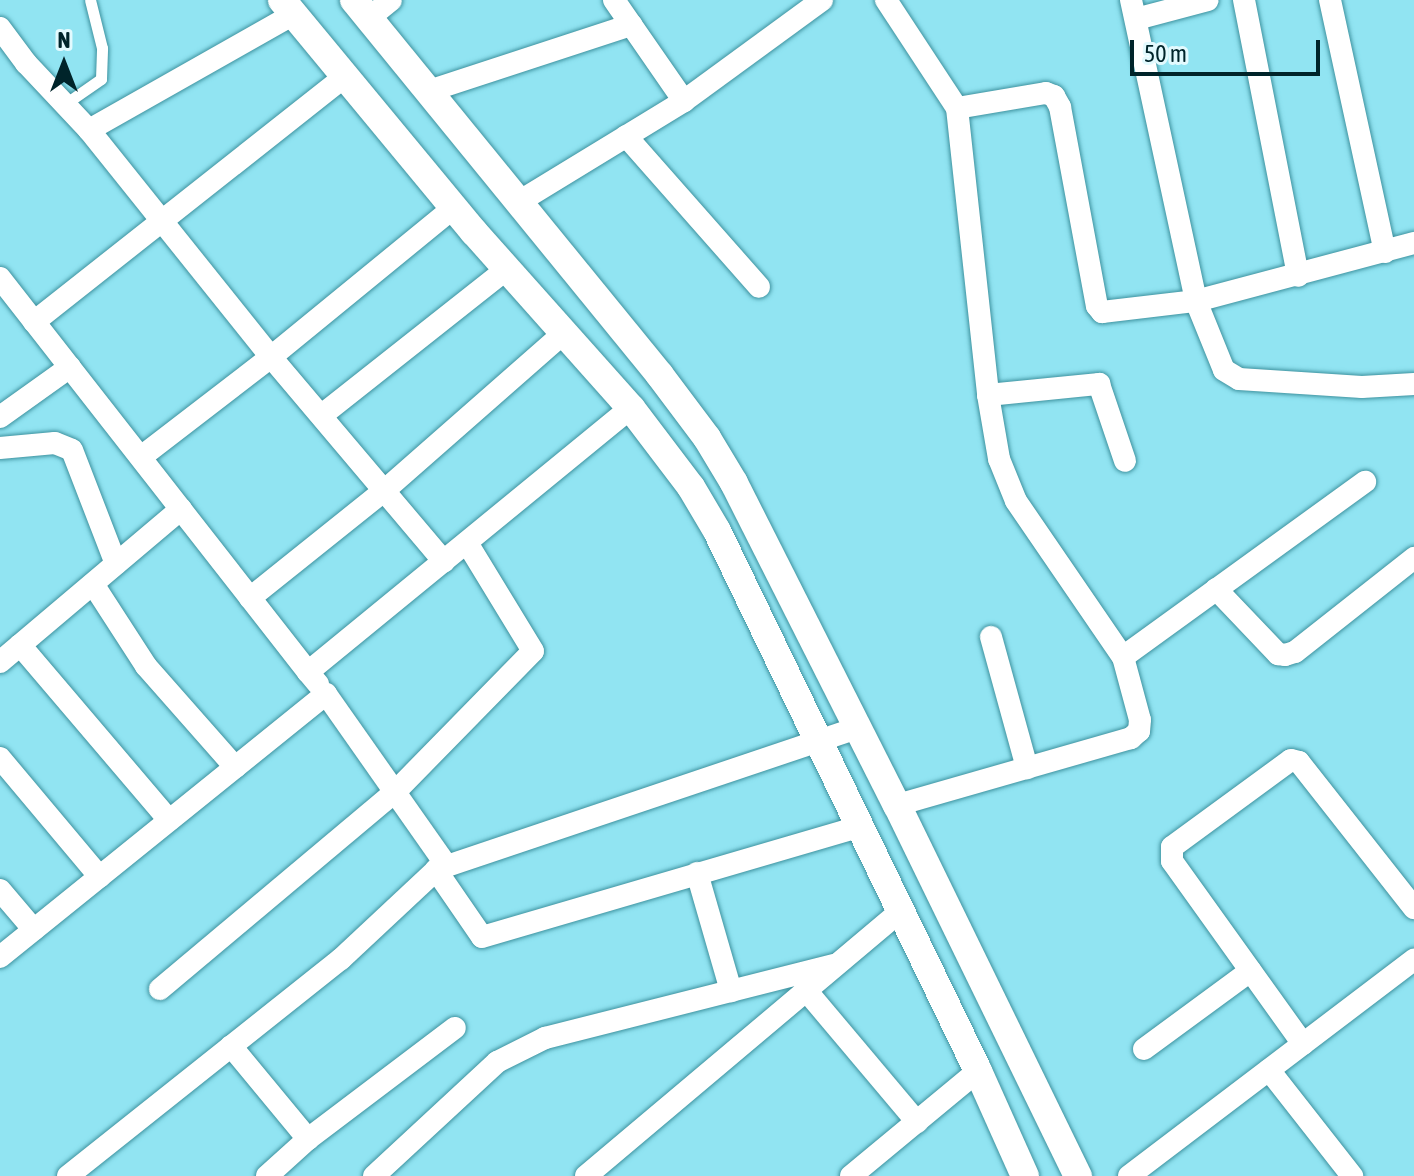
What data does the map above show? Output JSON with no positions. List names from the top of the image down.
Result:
{
  "scale_bar": "50 m",
  "north": "top"
}
